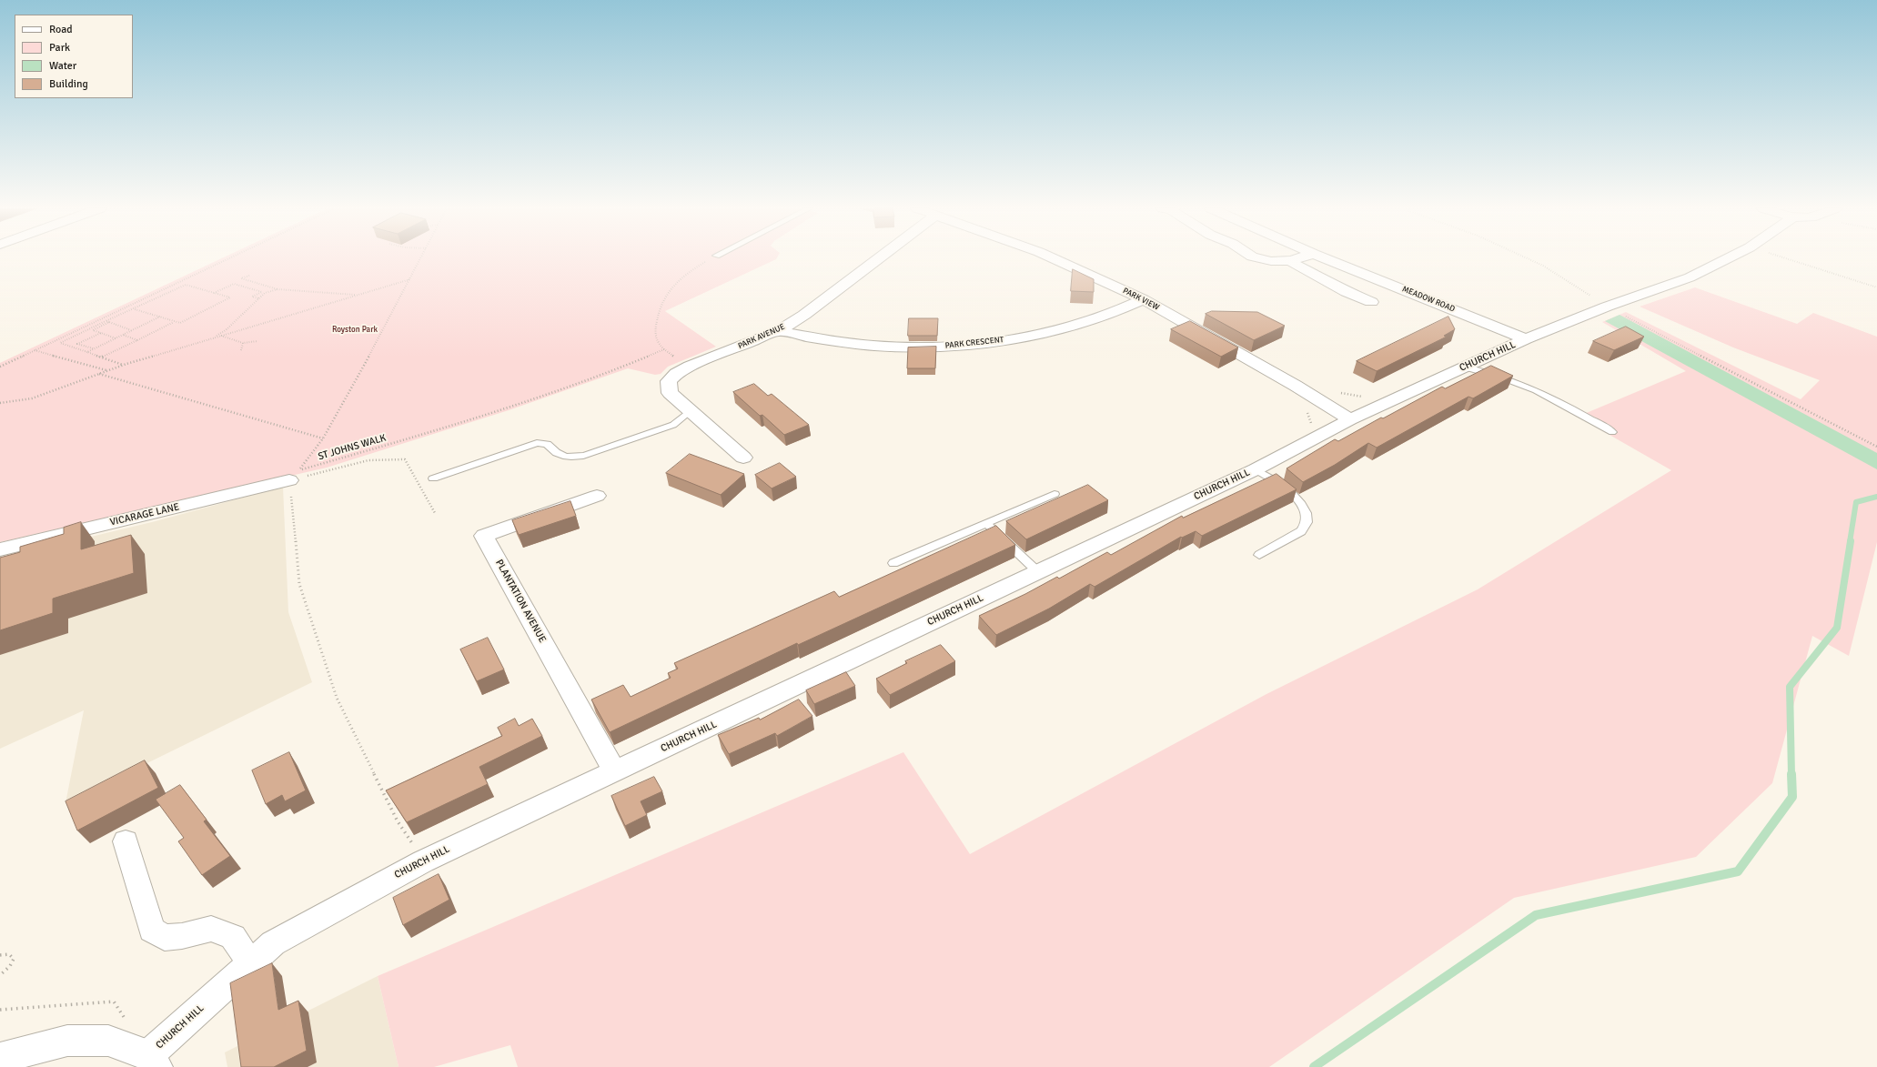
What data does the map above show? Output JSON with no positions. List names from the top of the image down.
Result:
{
  "streets": {
    "street": [
      "PARK VIEW",
      "MEADOW ROAD",
      "PARK AVENUE",
      "PARK CRESCENT",
      "CHURCH HILL",
      "VICARAGE LANE",
      "PLANTATION AVENUE"
    ],
    "path": ["ST JOHNS WALK"]
  },
  "crossings": [
    ["PARK VIEW", "PARK CRESCENT"],
    ["PARK VIEW", "CHURCH HILL"],
    ["MEADOW ROAD", "CHURCH HILL"],
    ["PARK AVENUE", "PARK CRESCENT"],
    ["CHURCH HILL", "PLANTATION AVENUE"]
  ],
  "parks": ["Royston Park"],
  "legend": [
    "Road",
    "Park",
    "Water",
    "Building"
  ]
}
